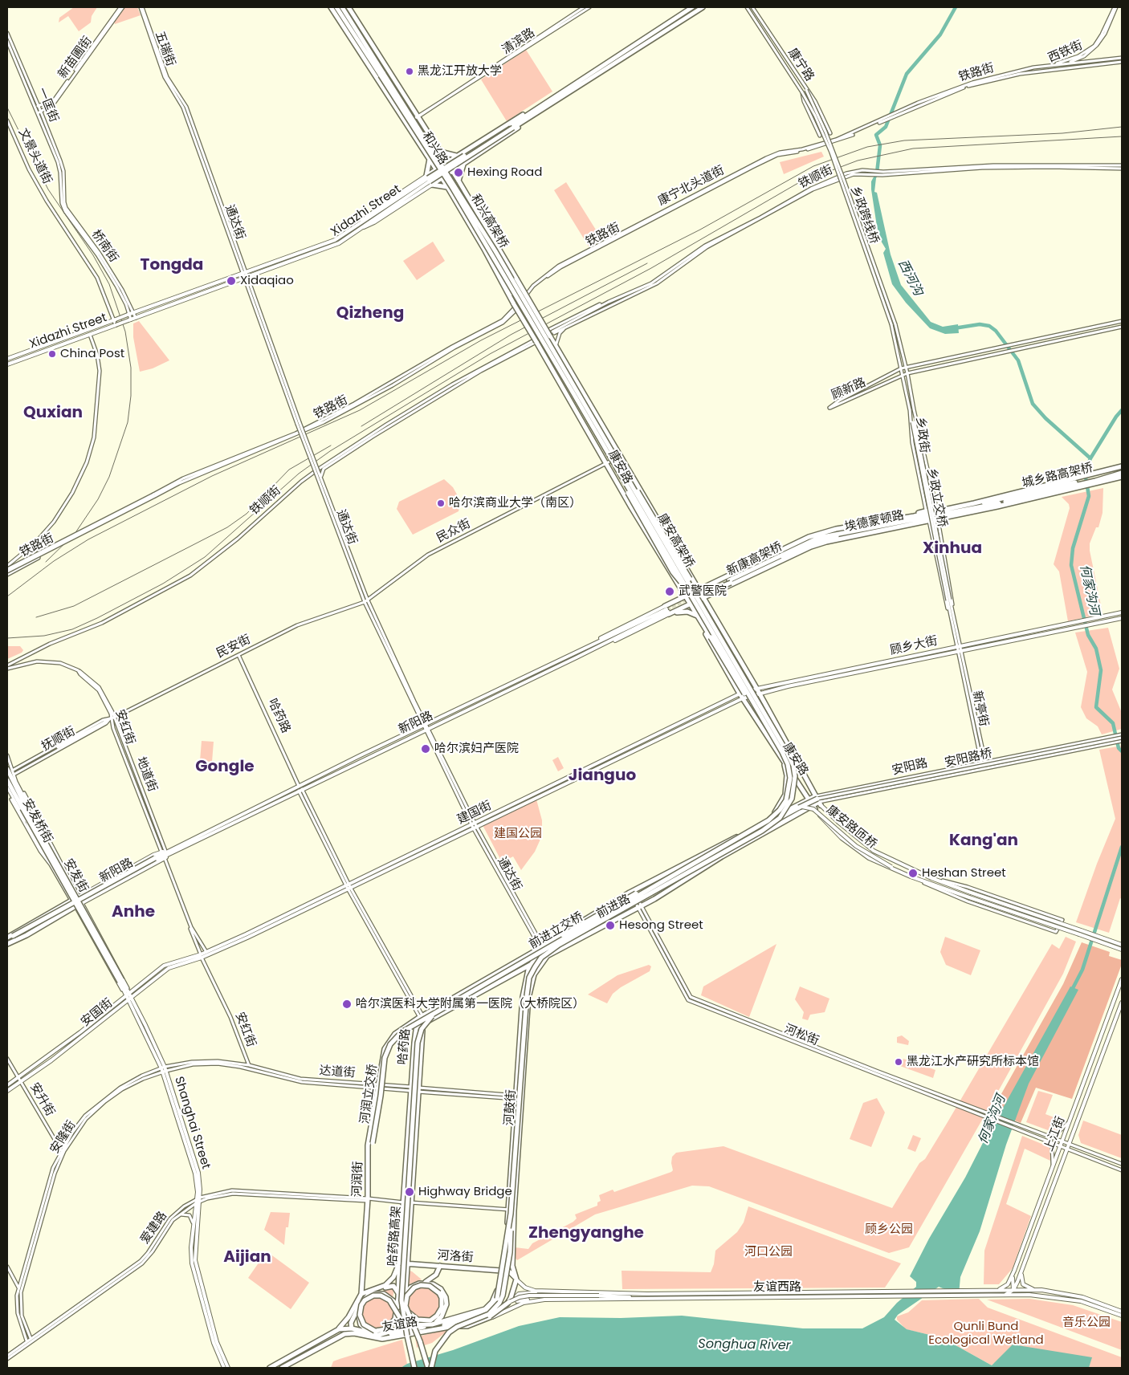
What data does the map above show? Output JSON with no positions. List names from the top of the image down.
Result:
{
  "streets": {
    "highway": [
      "和兴路",
      "Xidazhi Street",
      "和兴高架桥",
      "康安路",
      "城乡路高架桥",
      "埃德蒙顿路",
      "康安高架桥",
      "新康高架桥",
      "哈药路",
      "新阳路",
      "安发街",
      "前进路",
      "前进立交桥",
      "河润立交桥",
      "河鼓街",
      "河润街",
      "哈药路高架",
      "河洛街",
      "友谊西路",
      "友谊路"
    ],
    "main road": [
      "清滨路",
      "五瑞街",
      "西铁街",
      "新苗圃街",
      "康宁路",
      "铁路街",
      "一匡街",
      "文景头道街",
      "铁顺街",
      "康宁北头道街",
      "乡政跨线桥",
      "通达街",
      "桥南街",
      "顾新路",
      "乡政街",
      "乡政立交桥",
      "民众街",
      "顾乡大街",
      "民安街",
      "新亭街",
      "安红街",
      "抚顺街",
      "安阳路桥",
      "安阳路",
      "地道街",
      "建国街",
      "安发桥街",
      "康安路匝桥",
      "安国街",
      "河松街",
      "达道街",
      "安升街",
      "Shanghai Street",
      "上江街",
      "安隆街",
      "爱建路"
    ]
  },
  "crossings": [
    ["清滨路", "和兴路"],
    ["五瑞街", "通达街"],
    ["西铁街", "铁路街"],
    ["新苗圃街", "一匡街"],
    ["康宁路", "乡政跨线桥"],
    ["铁路街", "康宁北头道街"],
    ["铁路街", "Xidazhi Street"],
    ["一匡街", "桥南街"],
    ["和兴路", "和兴高架桥"],
    ["和兴路", "康安路"],
    ["和兴路", "康安高架桥"],
    ["文景头道街", "Xidazhi Street"],
    ["铁顺街", "康安路"],
    ["Xidazhi Street", "通达街"],
    ["Xidazhi Street", "桥南街"],
    ["乡政跨线桥", "乡政街"],
    ["和兴高架桥", "康安路"],
    ["和兴高架桥", "康安高架桥"],
    ["通达街", "民众街"],
    ["通达街", "民安街"],
    ["通达街", "新阳路"],
    ["通达街", "建国街"],
    ["通达街", "前进路"],
    ["通达街", "河鼓街"],
    ["顾新路", "乡政街"],
    ["乡政街", "乡政立交桥"],
    ["康安路", "埃德蒙顿路"],
    ["康安路", "民众街"],
    ["康安路", "康安高架桥"],
    ["康安路", "顾乡大街"],
    ["康安路", "安阳路桥"],
    ["康安路", "安阳路"],
    ["康安路", "建国街"],
    ["康安路", "康安路匝桥"],
    ["康安路", "前进路"],
    ["康安路", "前进立交桥"],
    ["城乡路高架桥", "埃德蒙顿路"],
    ["埃德蒙顿路", "新康高架桥"],
    ["埃德蒙顿路", "新阳路"],
    ["民众街", "民安街"],
    ["康安高架桥", "新康高架桥"],
    ["康安高架桥", "前进立交桥"],
    ["顾乡大街", "新亭街"],
    ["顾乡大街", "建国街"],
    ["民安街", "哈药路"],
    ["民安街", "安红街"],
    ["民安街", "抚顺街"],
    ["民安街", "地道街"],
    ["新亭街", "安阳路"],
    ["哈药路", "新阳路"],
    ["哈药路", "建国街"],
    ["哈药路", "前进路"],
    ["哈药路", "达道街"],
    ["哈药路", "河润街"],
    ["哈药路", "爱建路"],
    ["哈药路", "河洛街"],
    ["新阳路", "安红街"],
    ["新阳路", "地道街"],
    ["新阳路", "安发街"],
    ["安红街", "抚顺街"],
    ["安红街", "地道街"],
    ["安红街", "建国街"],
    ["安红街", "安国街"],
    ["安红街", "达道街"],
    ["安红街", "安隆街"],
    ["抚顺街", "地道街"],
    ["抚顺街", "安发街"],
    ["安阳路桥", "安阳路"],
    ["安阳路桥", "前进路"],
    ["安阳路桥", "前进立交桥"],
    ["安阳路", "前进路"],
    ["安阳路", "前进立交桥"],
    ["建国街", "安国街"],
    ["安发桥街", "安发街"],
    ["康安路匝桥", "前进立交桥"],
    ["安发街", "安国街"],
    ["安发街", "Shanghai Street"],
    ["安发街", "安隆街"],
    ["前进路", "前进立交桥"],
    ["前进路", "河松街"],
    ["前进路", "河鼓街"],
    ["前进路", "河润街"],
    ["前进立交桥", "河润立交桥"],
    ["前进立交桥", "河鼓街"],
    ["前进立交桥", "爱建路"],
    ["前进立交桥", "哈药路高架"],
    ["安国街", "安升街"],
    ["达道街", "河鼓街"],
    ["达道街", "安隆街"],
    ["达道街", "河润街"],
    ["河润立交桥", "河润街"],
    ["安升街", "安隆街"],
    ["河鼓街", "爱建路"],
    ["河鼓街", "河洛街"],
    ["河鼓街", "友谊西路"],
    ["河鼓街", "友谊路"],
    ["Shanghai Street", "安隆街"],
    ["Shanghai Street", "爱建路"],
    ["上江街", "友谊西路"],
    ["安隆街", "爱建路"],
    ["河润街", "爱建路"],
    ["河润街", "友谊路"],
    ["友谊西路", "友谊路"]
  ],
  "districts": [
    "Tongda",
    "Qizheng",
    "Quxian",
    "Xinhua",
    "Gongle",
    "Jianguo",
    "Kang'an",
    "Anhe",
    "Zhengyanghe",
    "Aijian"
  ],
  "water": ["西河沟", "何家沟河", "Songhua River"],
  "parks": [
    "建国公园",
    "顾乡公园",
    "河口公园",
    "音乐公园",
    "Qunli Bund Ecological Wetland"
  ],
  "places": [
    "黑龙江开放大学",
    "Hexing Road",
    "Xidaqiao",
    "China Post",
    "哈尔滨商业大学（南区）",
    "武警医院",
    "哈尔滨妇产医院",
    "Heshan Street",
    "Hesong Street",
    "哈尔滨医科大学附属第一医院（大桥院区）",
    "黑龙江水产研究所标本馆",
    "Highway Bridge"
  ]
}
